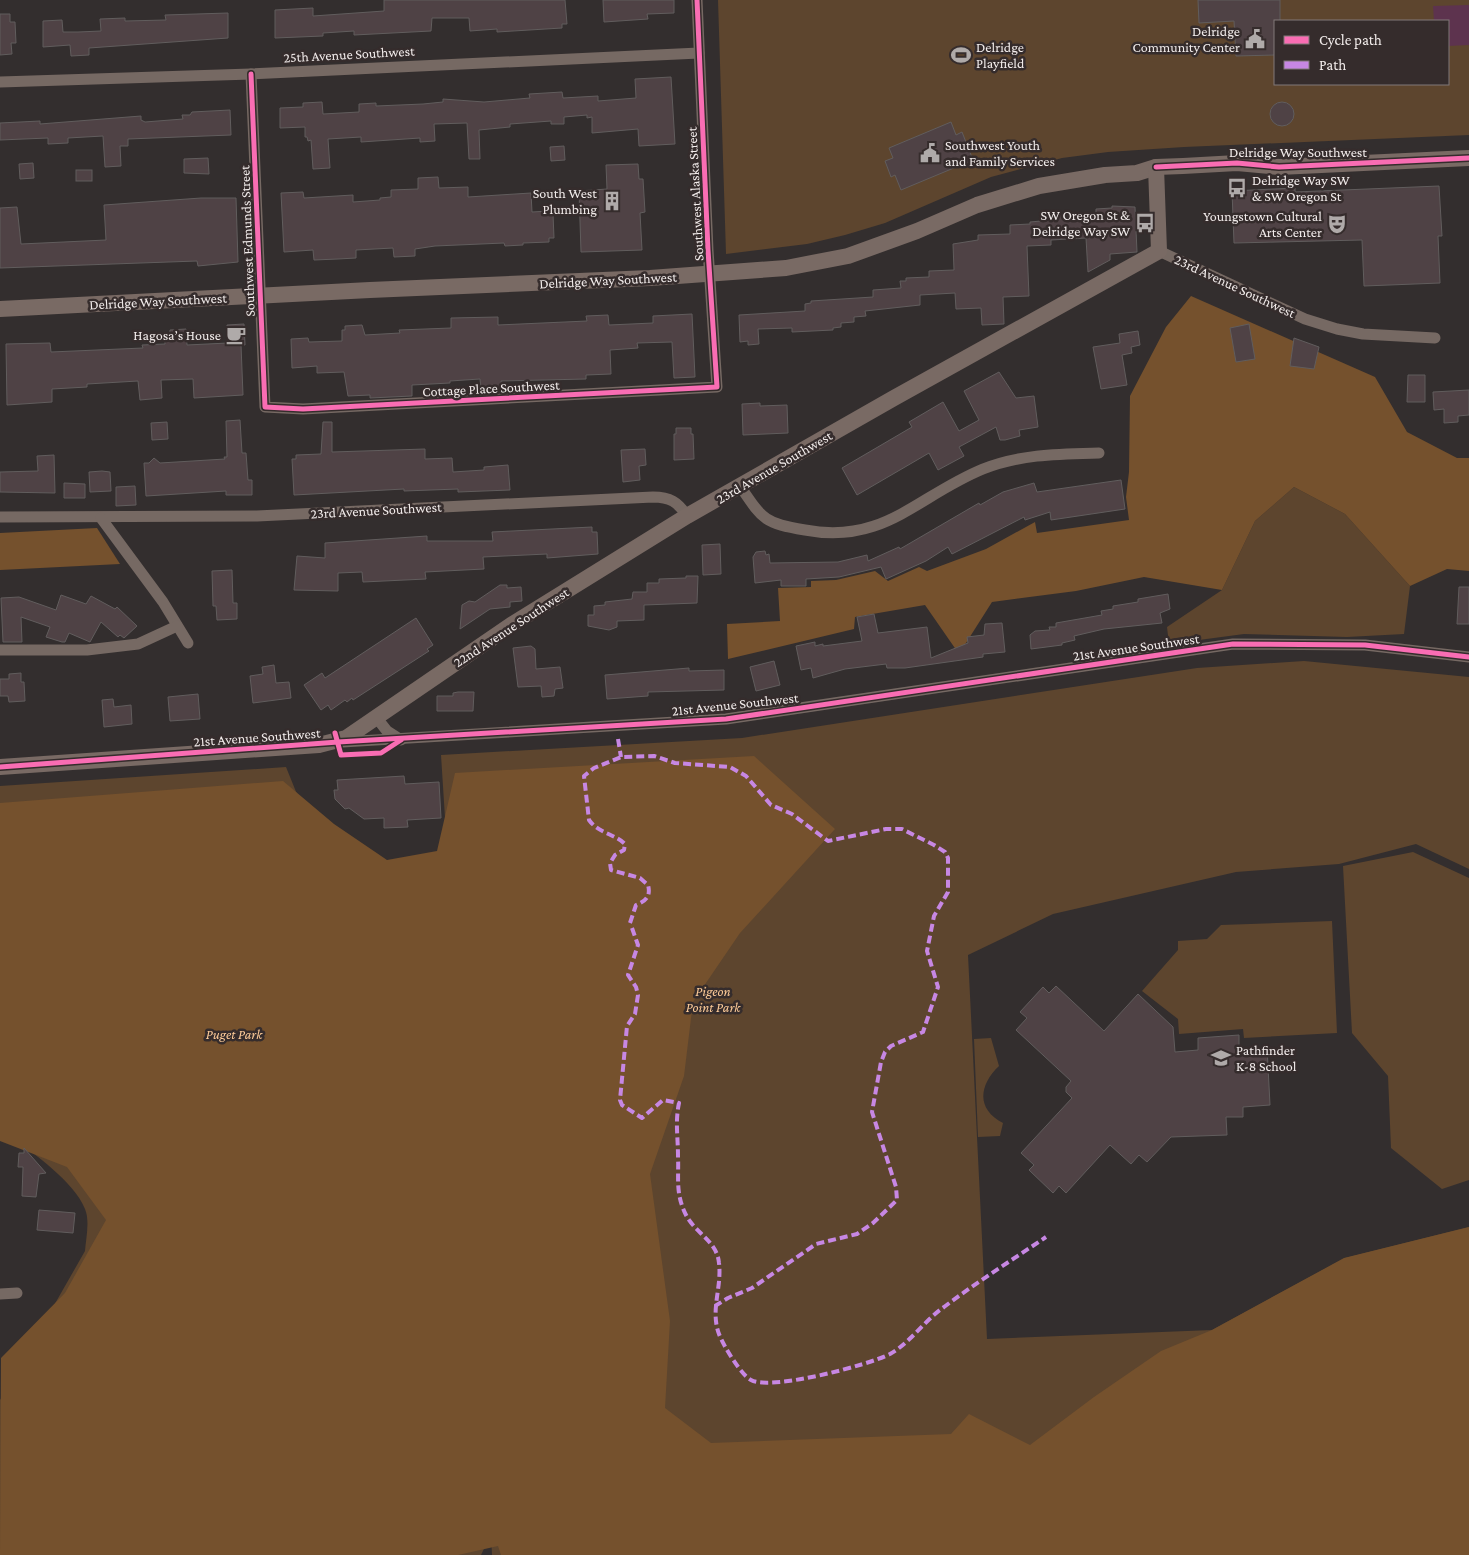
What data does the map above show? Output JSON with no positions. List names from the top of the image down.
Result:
{
  "streets": {
    "main road": [
      "Delridge Way Southwest",
      "23rd Avenue Southwest",
      "22nd Avenue Southwest",
      "21st Avenue Southwest"
    ],
    "street": [
      "25th Avenue Southwest",
      "Southwest Alaska Street",
      "Southwest Edmunds Street",
      "Cottage Place Southwest"
    ]
  },
  "crossings": [
    ["25th Avenue Southwest", "Southwest Alaska Street"],
    ["25th Avenue Southwest", "Southwest Edmunds Street"],
    ["Delridge Way Southwest", "Southwest Alaska Street"],
    ["Delridge Way Southwest", "Southwest Edmunds Street"],
    ["Southwest Alaska Street", "Cottage Place Southwest"],
    ["Southwest Edmunds Street", "Cottage Place Southwest"],
    ["23rd Avenue Southwest", "22nd Avenue Southwest"],
    ["22nd Avenue Southwest", "21st Avenue Southwest"]
  ],
  "parks": ["Pigeon Point Park", "Puget Park"],
  "places": {
    "public building": ["Delridge Community Center", "Southwest Youth and Family Services"],
    "sports": ["Delridge Playfield"],
    "bus stop": ["Delridge Way SW & SW Oregon St", "SW Oregon St & Delridge Way SW"],
    "building": ["South West Plumbing"],
    "theatre": ["Youngstown Cultural Arts Center"],
    "cafe": ["Hagosa’s House"],
    "school or university": ["Pathfinder K-8 School"]
  },
  "legend": ["Cycle path", "Path"]
}
